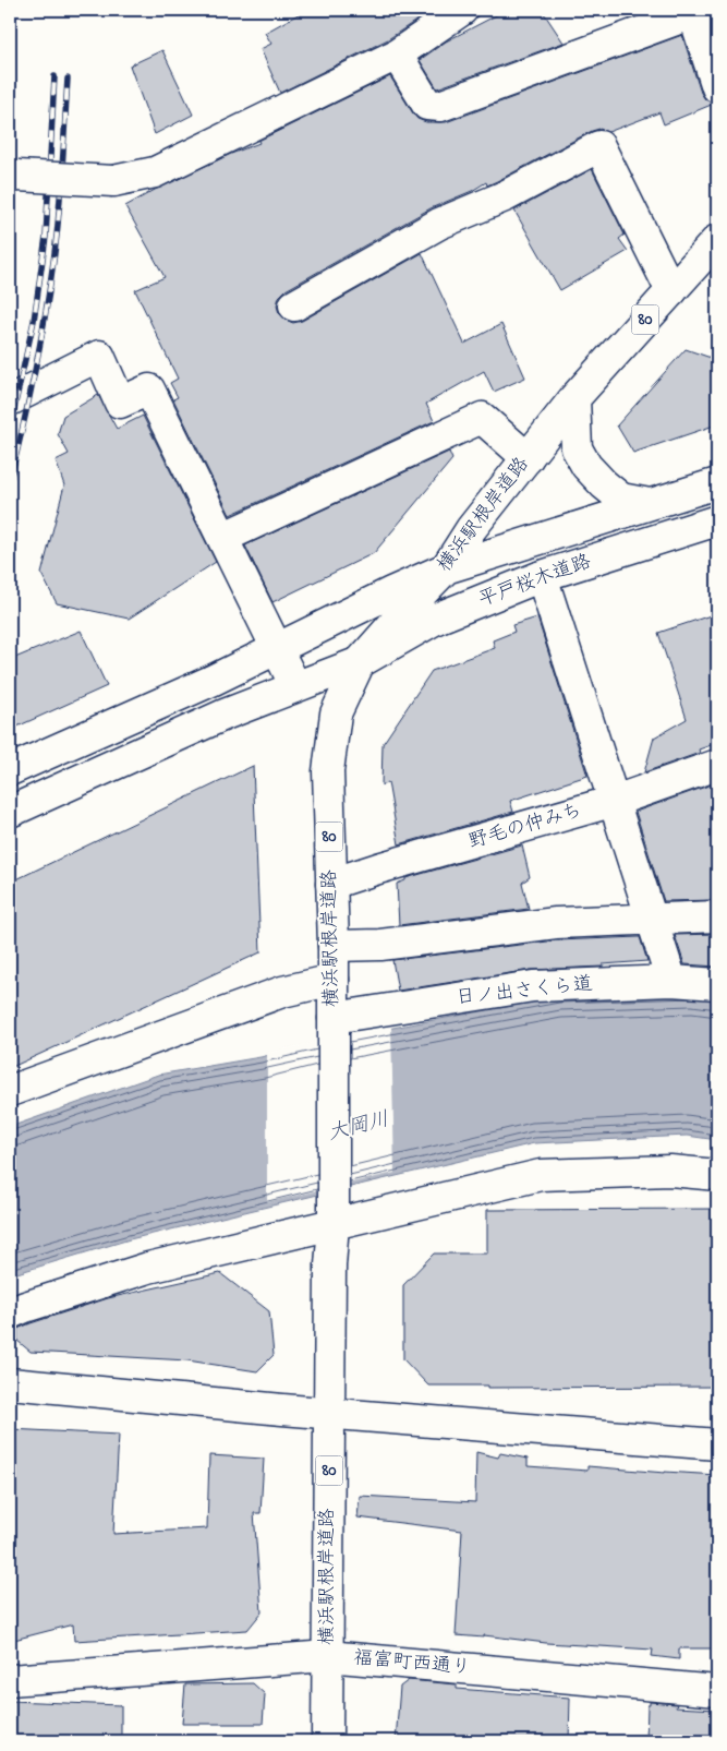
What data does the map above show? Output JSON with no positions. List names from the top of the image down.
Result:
{
  "streets": {
    "street": [
      "80",
      "横浜駅根岸道路",
      "平戸桜木道路",
      "野毛の仲みち",
      "日ノ出さくら道",
      "福富町西通り"
    ]
  },
  "crossings": [
    ["横浜駅根岸道路", "平戸桜木道路"],
    ["横浜駅根岸道路", "野毛の仲みち"],
    ["横浜駅根岸道路", "日ノ出さくら道"],
    ["横浜駅根岸道路", "福富町西通り"]
  ],
  "water": ["大岡川"]
}
